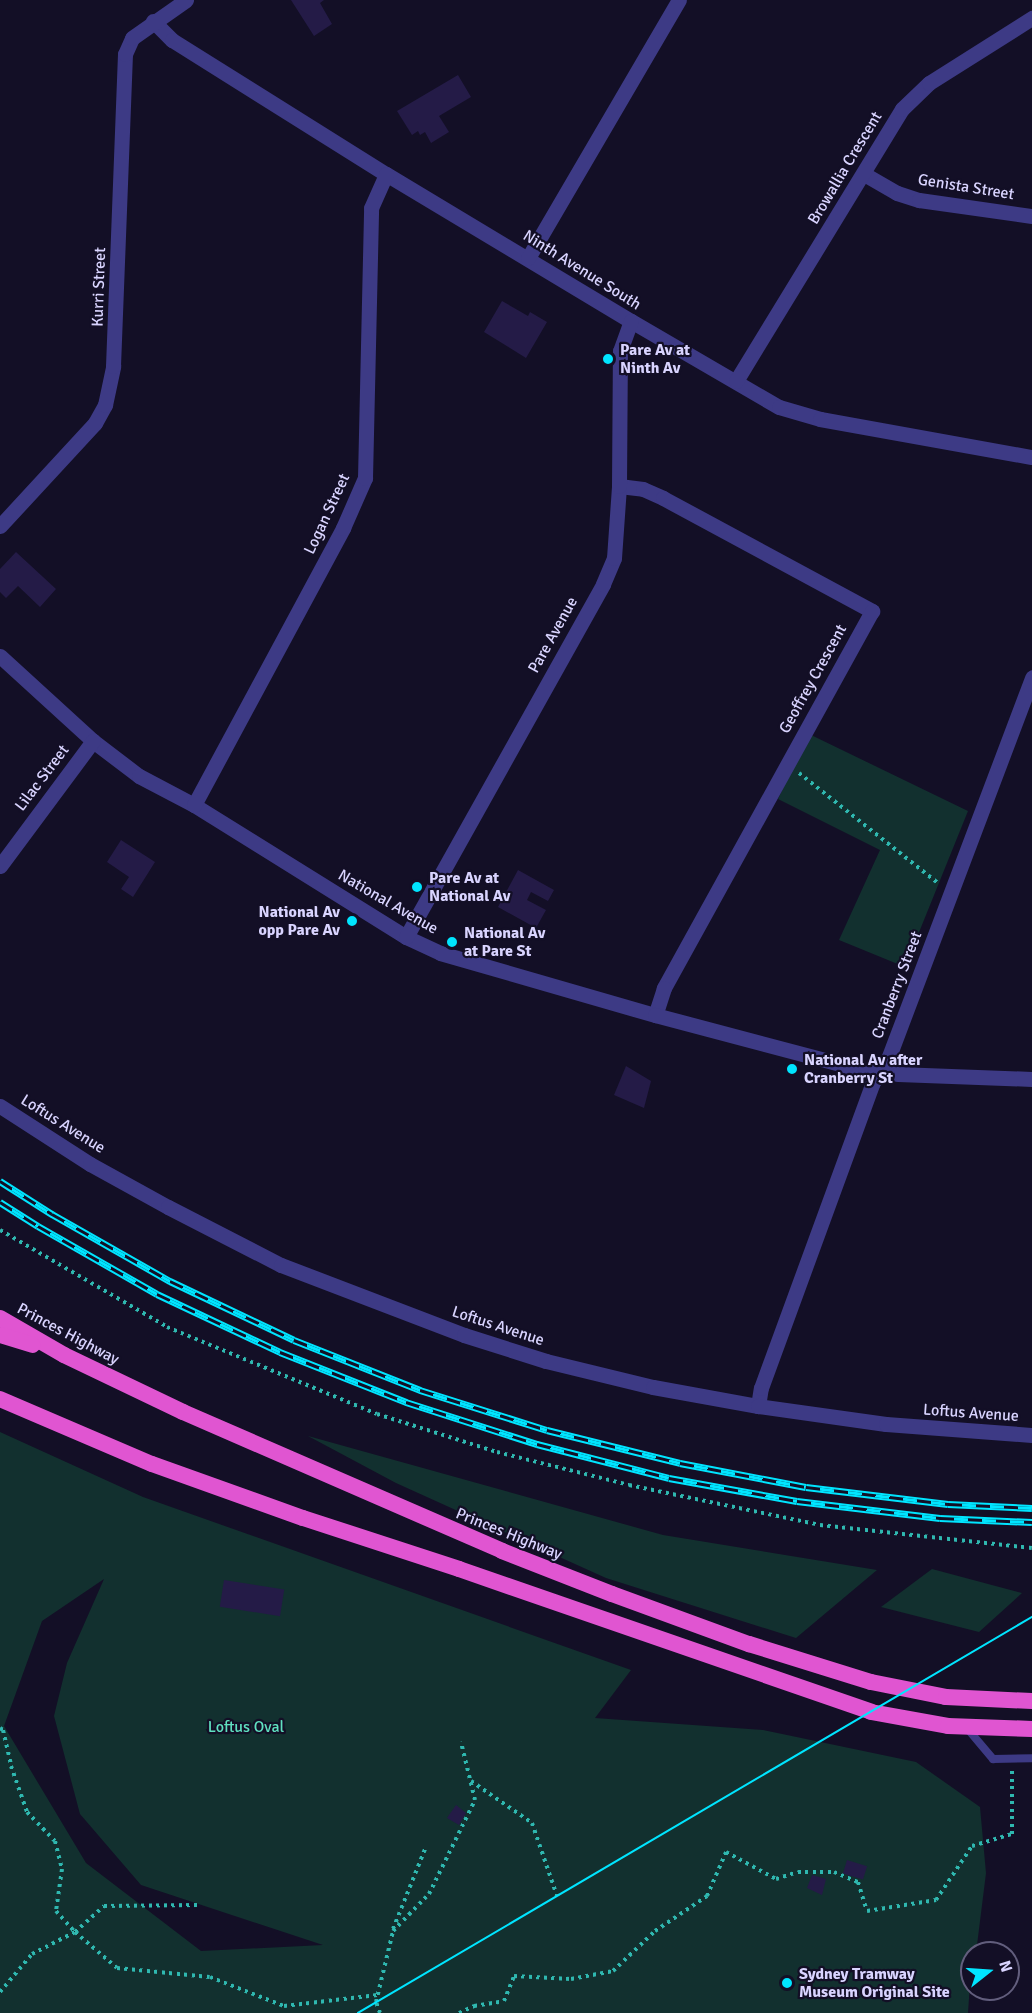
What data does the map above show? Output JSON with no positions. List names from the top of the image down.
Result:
{
  "streets": {
    "highway": ["Princes Highway"],
    "street": [
      "Browallia Crescent",
      "Genista Street",
      "Ninth Avenue South",
      "Kurri Street",
      "Logan Street",
      "Pare Avenue",
      "Geoffrey Crescent",
      "Lilac Street",
      "National Avenue",
      "Cranberry Street",
      "Loftus Avenue"
    ]
  },
  "crossings": [
    ["Browallia Crescent", "Genista Street"],
    ["Browallia Crescent", "Ninth Avenue South"],
    ["Ninth Avenue South", "Kurri Street"],
    ["Ninth Avenue South", "Logan Street"],
    ["Ninth Avenue South", "Pare Avenue"],
    ["Logan Street", "National Avenue"],
    ["Pare Avenue", "Geoffrey Crescent"],
    ["Pare Avenue", "National Avenue"],
    ["Geoffrey Crescent", "National Avenue"],
    ["Lilac Street", "National Avenue"],
    ["National Avenue", "Cranberry Street"],
    ["Cranberry Street", "Loftus Avenue"]
  ],
  "parks": ["Loftus Oval"],
  "places": [
    "Pare Av at Ninth Av",
    "Pare Av at National Av",
    "National Av opp Pare Av",
    "National Av at Pare St",
    "National Av after Cranberry St",
    "Sydney Tramway Museum Original Site"
  ],
  "north": "right"
}
